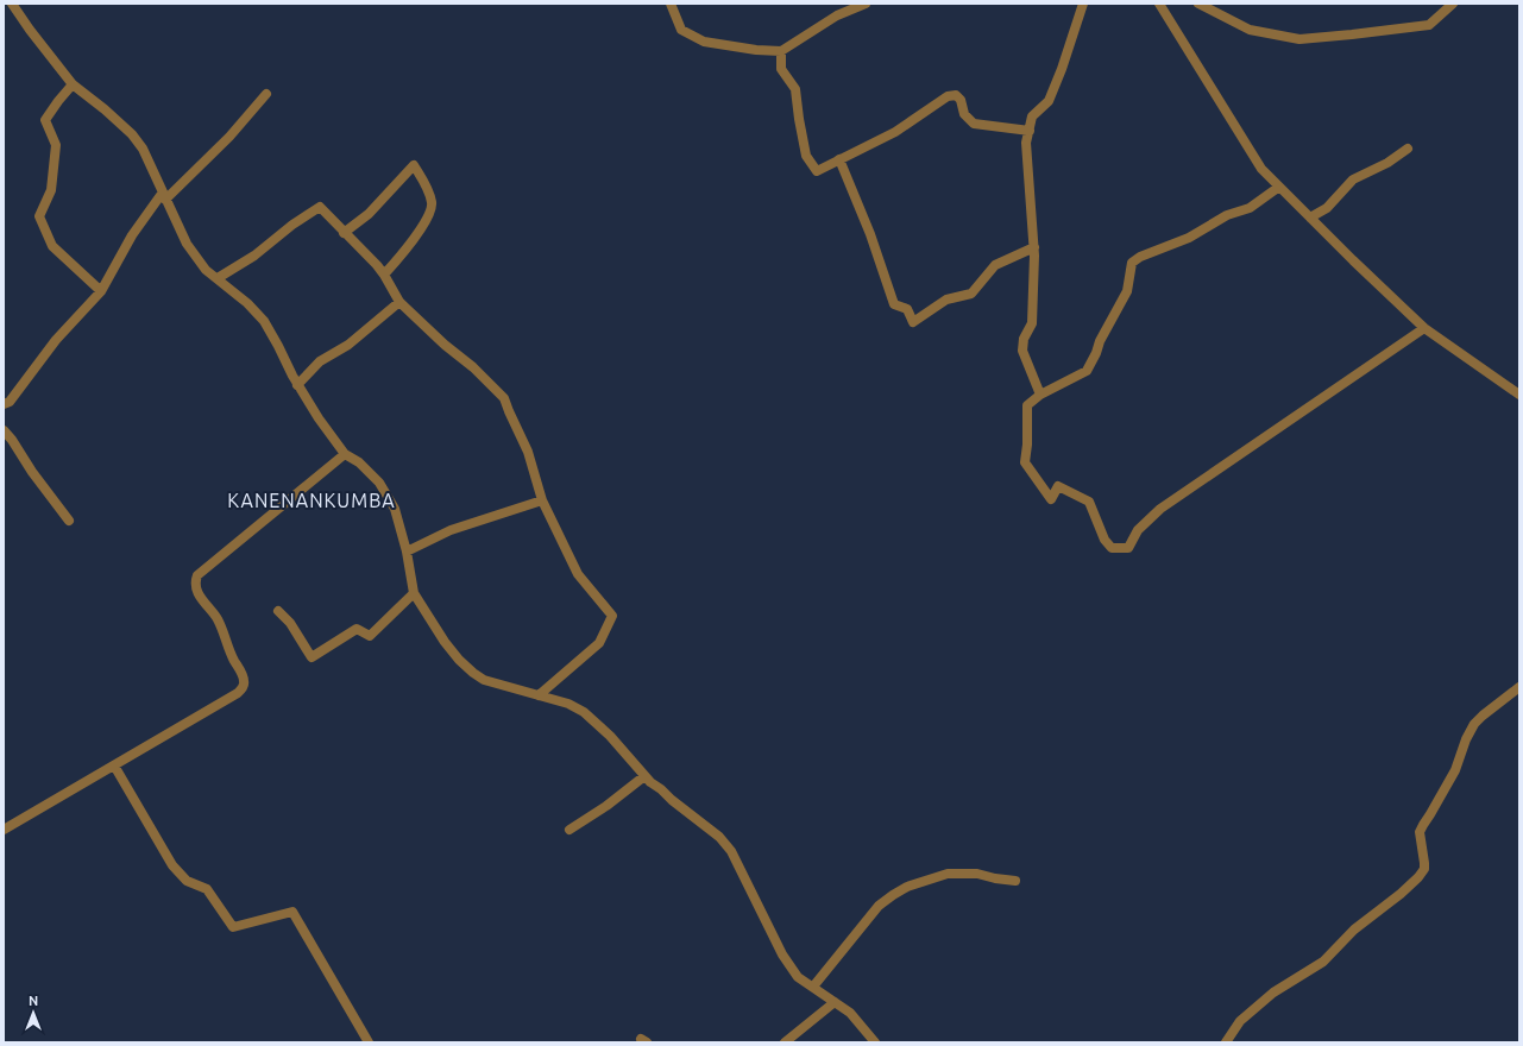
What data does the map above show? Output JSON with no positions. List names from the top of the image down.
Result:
{
  "districts": ["KANENANKUMBA"],
  "north": "top"
}
